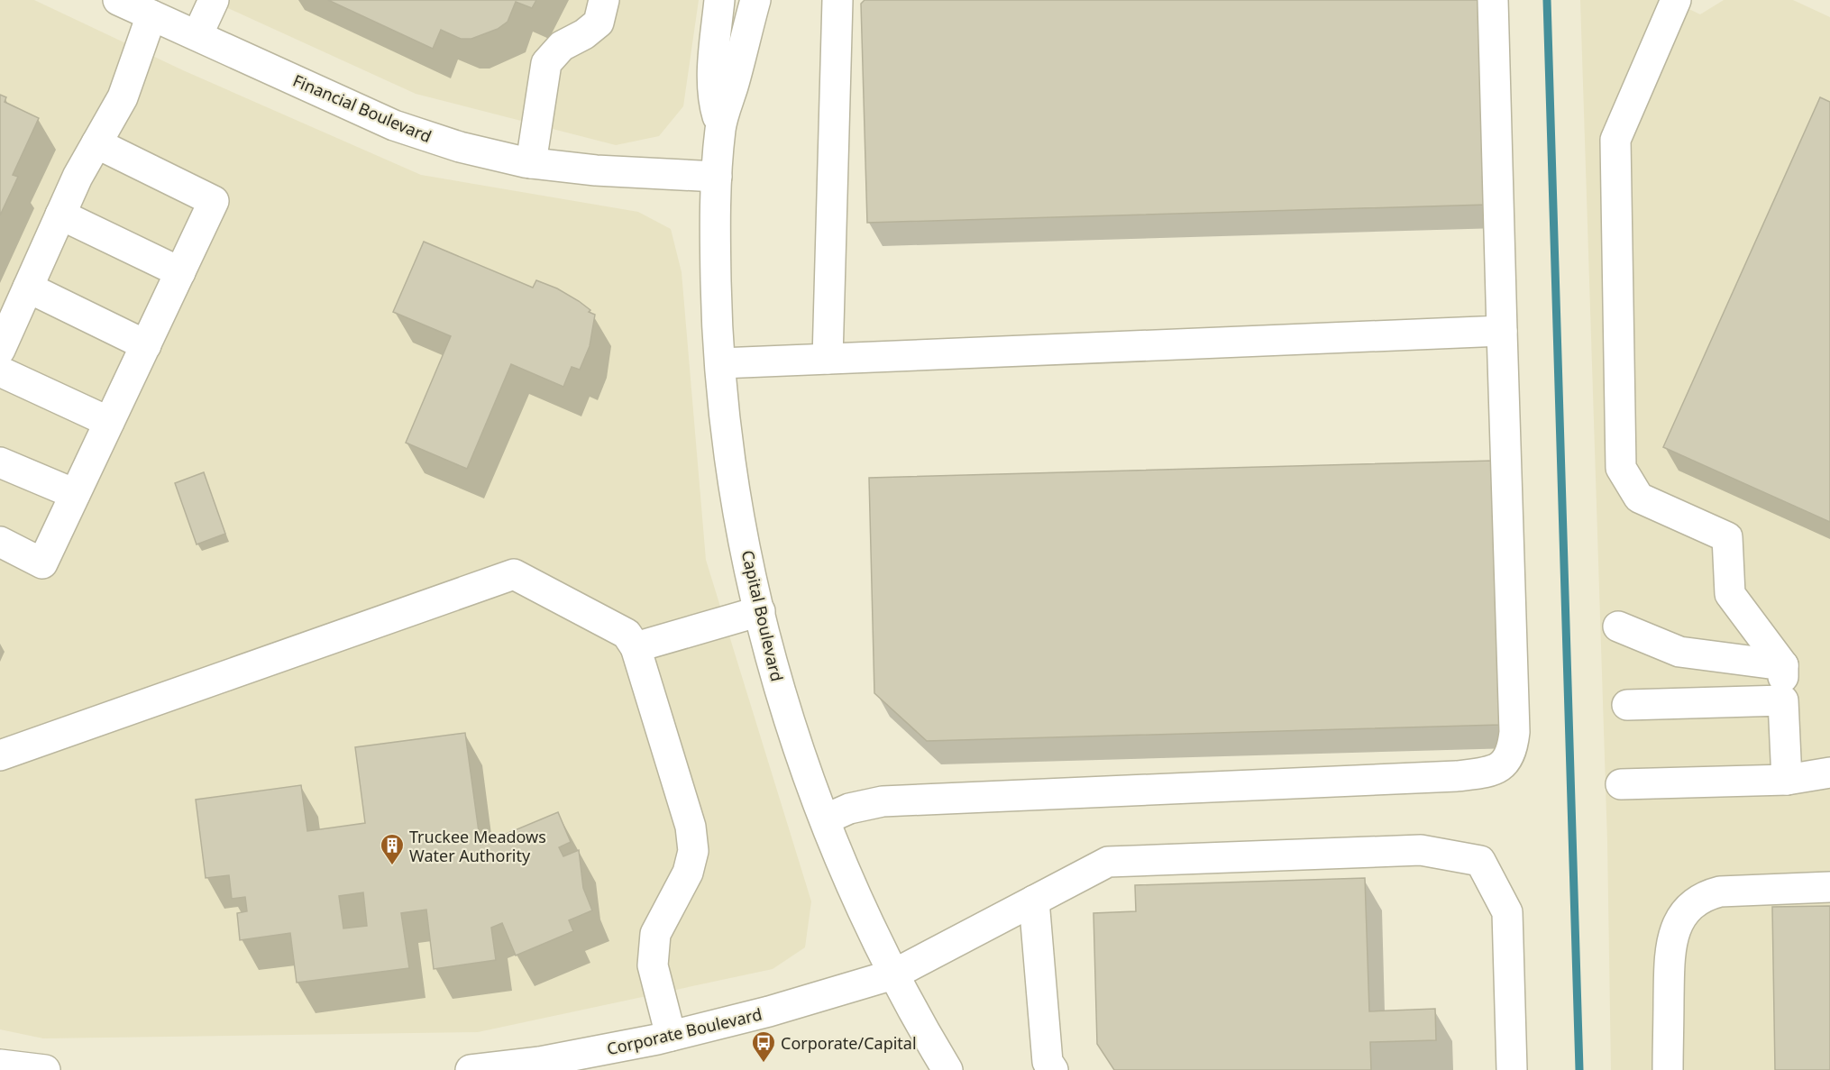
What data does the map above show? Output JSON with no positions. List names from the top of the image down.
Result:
{
  "streets": {
    "street": ["Financial Boulevard", "Capital Boulevard", "Corporate Boulevard"]
  },
  "crossings": [
    ["Financial Boulevard", "Capital Boulevard"],
    ["Capital Boulevard", "Corporate Boulevard"]
  ],
  "places": {
    "building": ["Truckee Meadows Water Authority"],
    "bus stop": ["Corporate/Capital"]
  }
}
